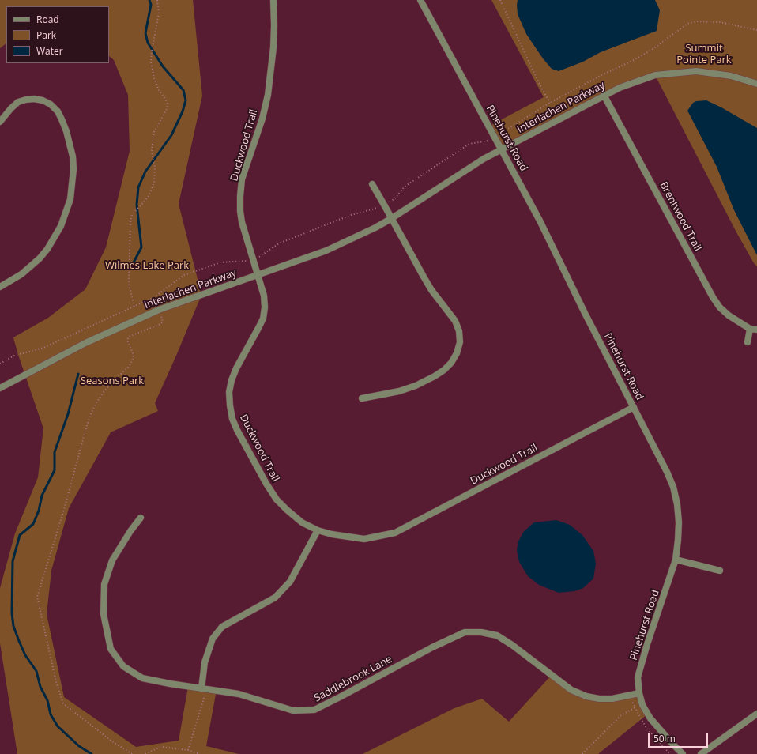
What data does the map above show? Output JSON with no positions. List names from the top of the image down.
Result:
{
  "streets": {
    "street": [
      "Interlachen Parkway",
      "Pinehurst Road",
      "Duckwood Trail",
      "Brentwood Trail",
      "Saddlebrook Lane"
    ]
  },
  "crossings": [
    ["Interlachen Parkway", "Pinehurst Road"],
    ["Interlachen Parkway", "Duckwood Trail"],
    ["Interlachen Parkway", "Brentwood Trail"],
    ["Pinehurst Road", "Duckwood Trail"],
    ["Pinehurst Road", "Saddlebrook Lane"]
  ],
  "parks": ["Summit Pointe Park", "Wilmes Lake Park", "Seasons Park"],
  "legend": ["Road", "Park", "Water"],
  "scale_bar": "50 m"
}
